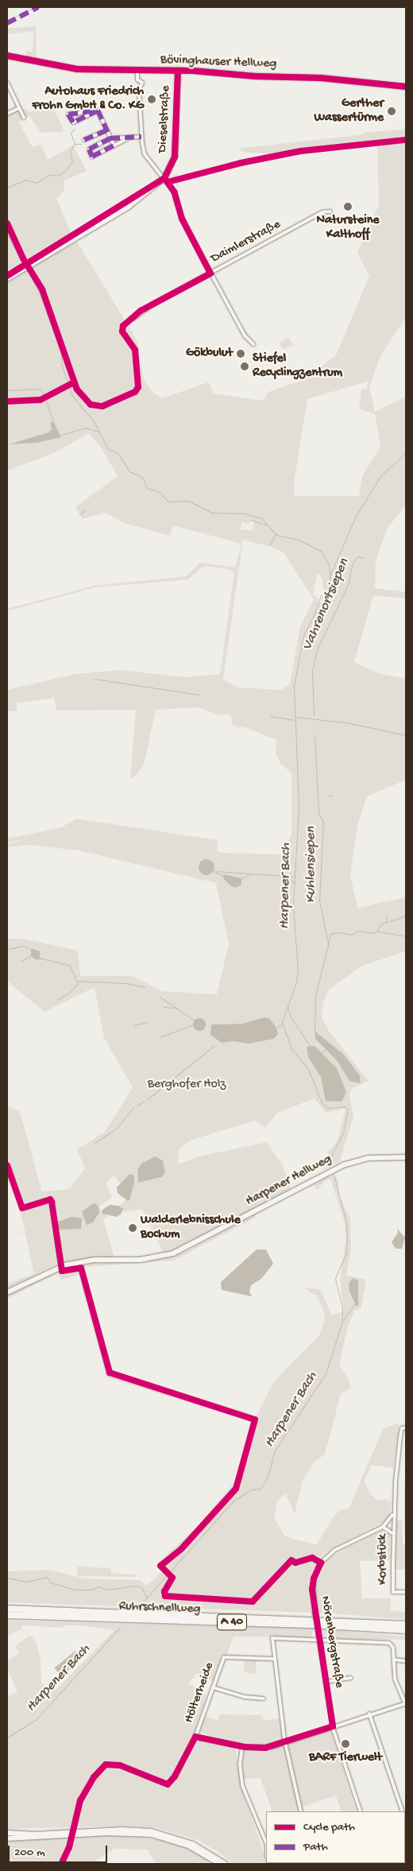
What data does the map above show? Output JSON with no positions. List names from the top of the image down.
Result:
{
  "streets": {
    "highway": ["Ruhrschnellweg", "A 40"],
    "street": [
      "Bövinghauser Hellweg",
      "Dieselstraße",
      "Daimlerstraße",
      "Harpener Hellweg",
      "Korbstück",
      "Nörenbergstraße",
      "Hölterheide"
    ]
  },
  "crossings": [
    ["Bövinghauser Hellweg", "Dieselstraße"],
    ["Korbstück", "Nörenbergstraße"]
  ],
  "water": ["Vahrenortsiepen", "Kuhlensiepen", "Harpener Bach"],
  "parks": ["Berghofer Holz"],
  "places": [
    "Autohaus Friedrich Frohn GmbH & Co. KG",
    "Gerther Wassertürme",
    "Natursteine Kalthoff",
    "Gökbulut",
    "Stiefel Recyclingzentrum",
    "Walderlebnisschule Bochum",
    "BARF Tierwelt"
  ],
  "legend": ["Cycle path", "Path"],
  "scale_bar": "200 m"
}
